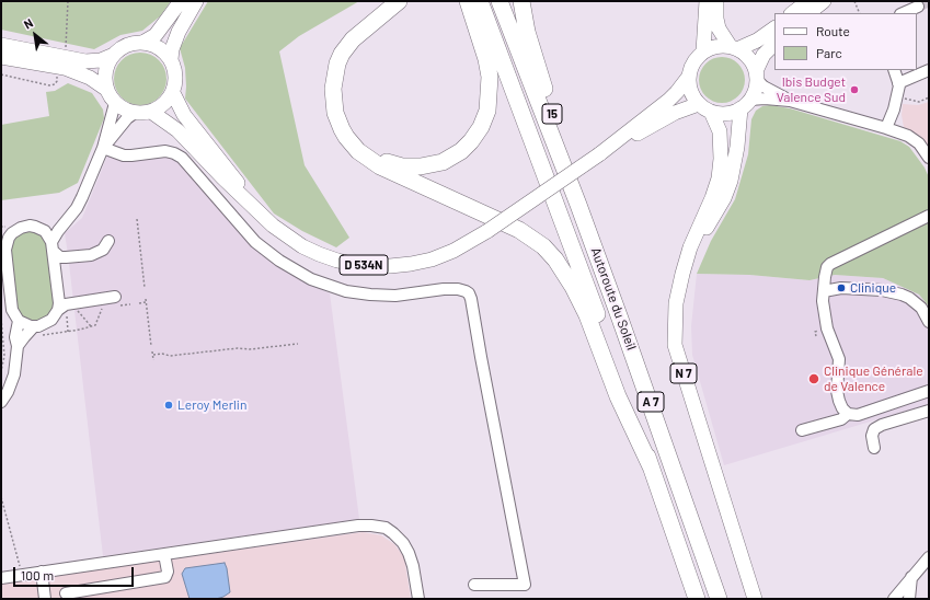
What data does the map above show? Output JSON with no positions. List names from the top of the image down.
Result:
{
  "streets": {
    "highway": ["15", "Autoroute du Soleil", "A 7"],
    "main road": ["D 534N", "N 7"]
  },
  "crossings": [
    ["15", "Autoroute du Soleil"],
    ["D 534N", "N 7"]
  ],
  "places": [
    "Ibis Budget Valence Sud",
    "Clinique",
    "Clinique Générale de Valence",
    "Leroy Merlin"
  ],
  "legend": ["Route", "Parc"],
  "scale_bar": "100 m",
  "north": "top left"
}
